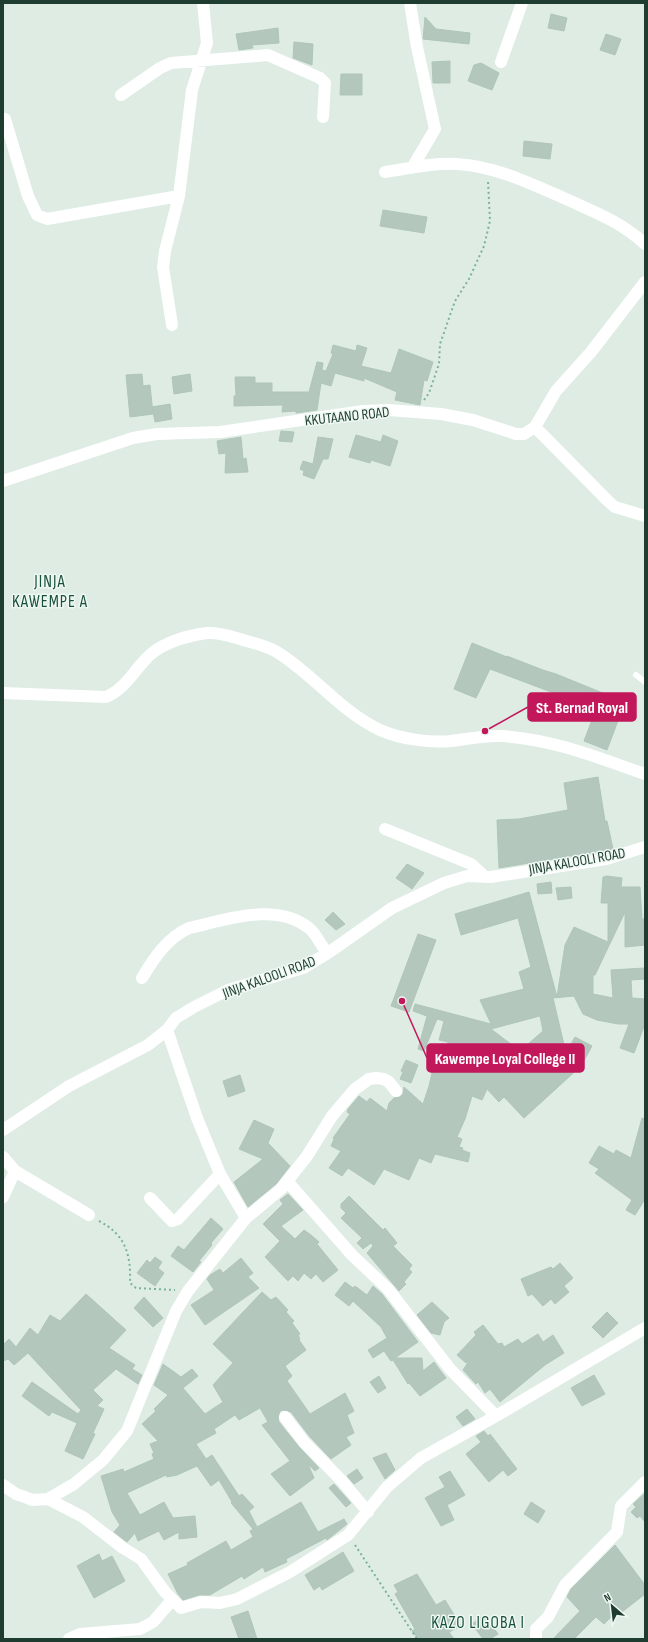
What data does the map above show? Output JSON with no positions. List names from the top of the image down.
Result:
{
  "streets": {
    "street": ["KKUTAANO ROAD", "JINJA KALOOLI ROAD"]
  },
  "districts": ["JINJA KAWEMPE A", "KAZO LIGOBA I"],
  "places": ["St. Bernad Royal", "Kawempe Loyal College II"],
  "north": "top left"
}
